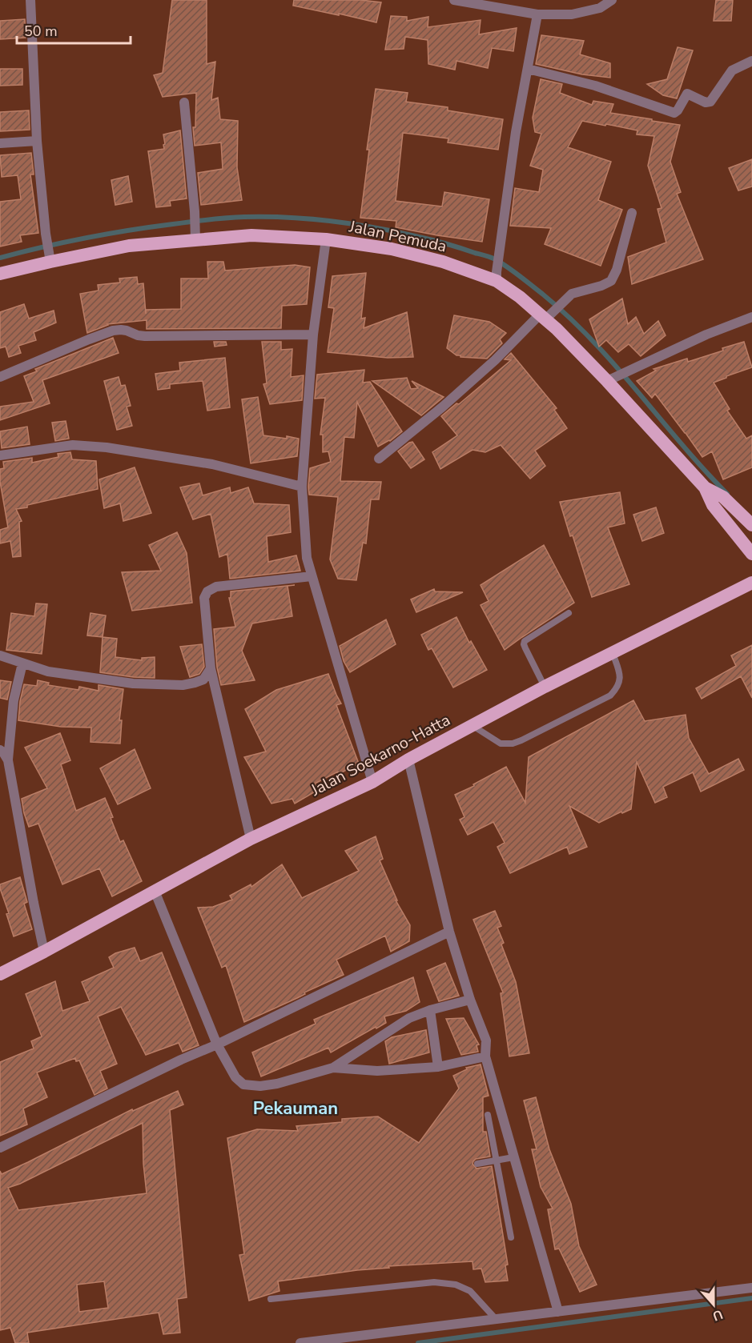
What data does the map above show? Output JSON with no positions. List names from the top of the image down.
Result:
{
  "streets": {
    "highway": ["Jalan Pemuda", "Jalan Soekarno-Hatta"]
  },
  "districts": ["Pekauman"],
  "scale_bar": "50 m",
  "north": "bottom"
}
